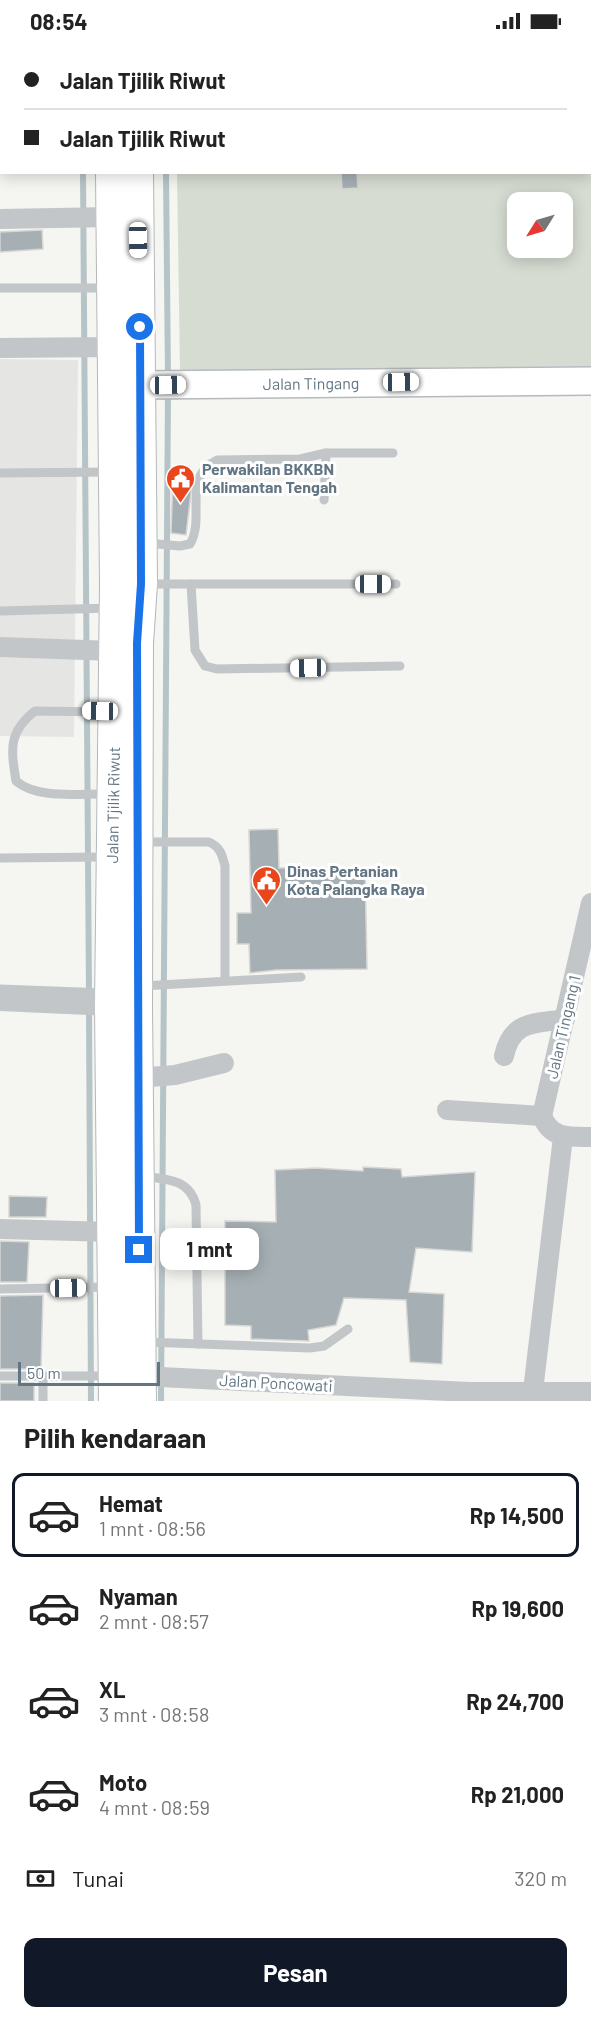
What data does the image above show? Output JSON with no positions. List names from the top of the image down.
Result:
{
  "streets": {
    "highway": ["Jalan Tjilik Riwut"],
    "main road": ["Jalan Tingang"],
    "street": ["Jalan Tingang 1", "Jalan Poncowati"]
  },
  "crossings": [
    ["Jalan Tingang", "Jalan Tjilik Riwut"],
    ["Jalan Tjilik Riwut", "Jalan Poncowati"]
  ],
  "places": {
    "public building": ["Perwakilan BKKBN Kalimantan Tengah", "Dinas Pertanian Kota Palangka Raya"]
  },
  "scale_bar": "50 m",
  "north": "bottom left",
  "page": {
    "status": "08:54",
    "banner": ["Jalan Tjilik Riwut", "Jalan Tjilik Riwut"],
    "bubble": "1 mnt",
    "scale": "50 m",
    "heading": "Pilih kendaraan",
    "list": [
      {
        "name": "Hemat",
        "note": "1 mnt · 08:56",
        "value": "Rp 14,500"
      },
      {
        "name": "Nyaman",
        "note": "2 mnt · 08:57",
        "value": "Rp 19,600"
      },
      {
        "name": "XL",
        "note": "3 mnt · 08:58",
        "value": "Rp 24,700"
      },
      {
        "name": "Moto",
        "note": "4 mnt · 08:59",
        "value": "Rp 21,000"
      }
    ],
    "pay": ["Tunai", "320 m"],
    "buttons": "Pesan"
  }
}
